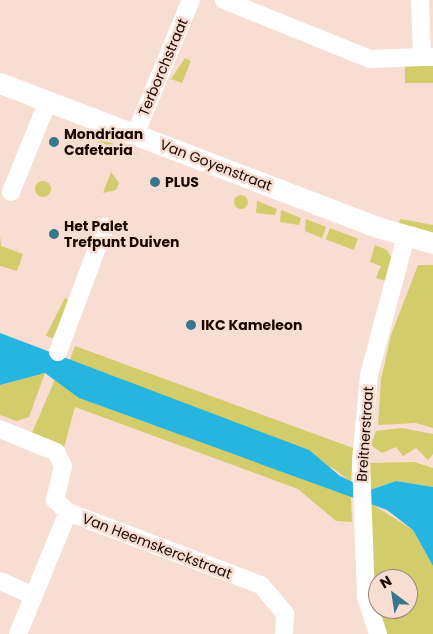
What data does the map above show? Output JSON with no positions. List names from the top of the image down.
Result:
{
  "streets": {
    "street": [
      "Terborchstraat",
      "Van Goyenstraat",
      "Breitnerstraat",
      "Van Heemskerckstraat"
    ]
  },
  "crossings": [
    ["Terborchstraat", "Van Goyenstraat"],
    ["Van Goyenstraat", "Breitnerstraat"]
  ],
  "places": [
    "Mondriaan Cafetaria",
    "PLUS",
    "Het Palet Trefpunt Duiven",
    "IKC Kameleon"
  ],
  "north": "top left"
}
